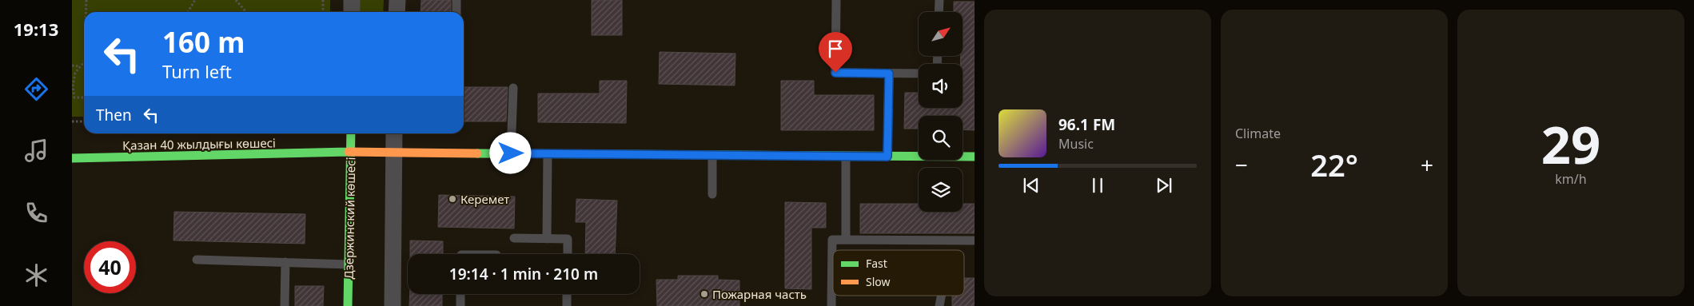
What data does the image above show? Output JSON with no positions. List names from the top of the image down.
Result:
{
  "streets": {
    "street": ["Қазан 40 жылдығы көшесі", "Дзержинский көшесі"]
  },
  "crossings": [
    ["Қазан 40 жылдығы көшесі", "Дзержинский көшесі"]
  ],
  "places": ["Керемет", "Пожарная часть"],
  "legend": ["Fast", "Slow"],
  "north": "top right",
  "page": {
    "tabs": "19:13",
    "tile": [
      "Climate",
      ["29", "km/h"]
    ],
    "turn": ["160 m", "Turn left"],
    "then": "Then",
    "song": ["96.1 FM", "Music"],
    "heat": ["−", "22°", "+"],
    "limit": "40",
    "trip": "19:14 · 1 min · 210 m"
  }
}
